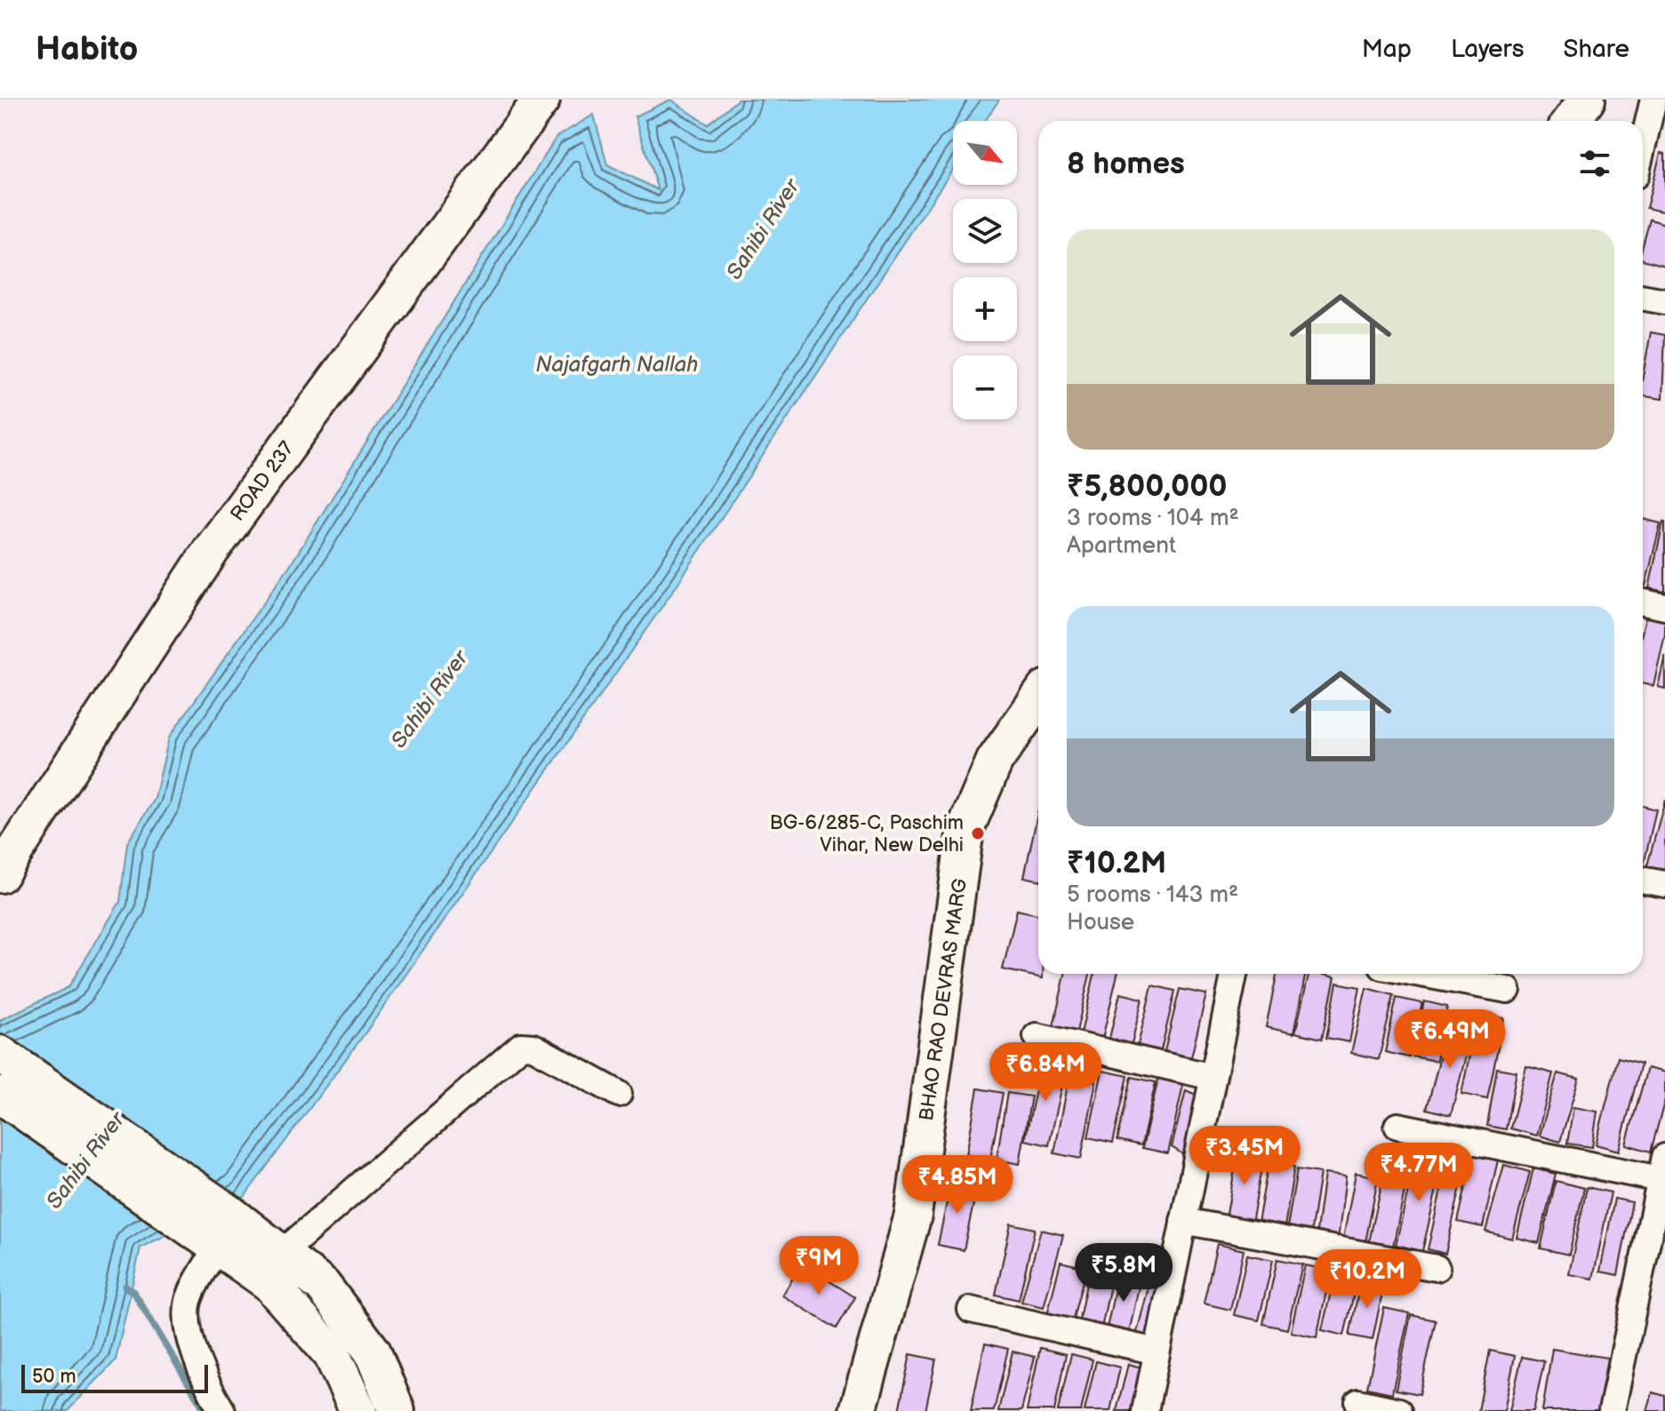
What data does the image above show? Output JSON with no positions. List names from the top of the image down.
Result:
{
  "streets": {
    "street": ["ROAD 237", "BHAO RAO DEVRAS MARG"]
  },
  "water": ["Sahibi River", "Najafgarh Nallah"],
  "places": ["BG-6/285-C, Paschim Vihar, New Delhi"],
  "scale_bar": "50 m",
  "north": "bottom right",
  "page": {
    "header": "Habito",
    "nav": ["Map", "Layers", "Share"],
    "map_buttons": ["+", "−"],
    "heading": "8 homes",
    "list": [
      {
        "name": "₹5,800,000",
        "note": "3 rooms · 104 m² · Apartment"
      },
      {
        "name": "₹10.2M",
        "note": "5 rooms · 143 m² · House"
      }
    ],
    "price": [
      "₹6.49M",
      "₹6.84M",
      "₹3.45M",
      "₹4.77M",
      "₹4.85M",
      "₹9M",
      "₹5.8M",
      "₹10.2M"
    ],
    "scale": "50 m"
  }
}
